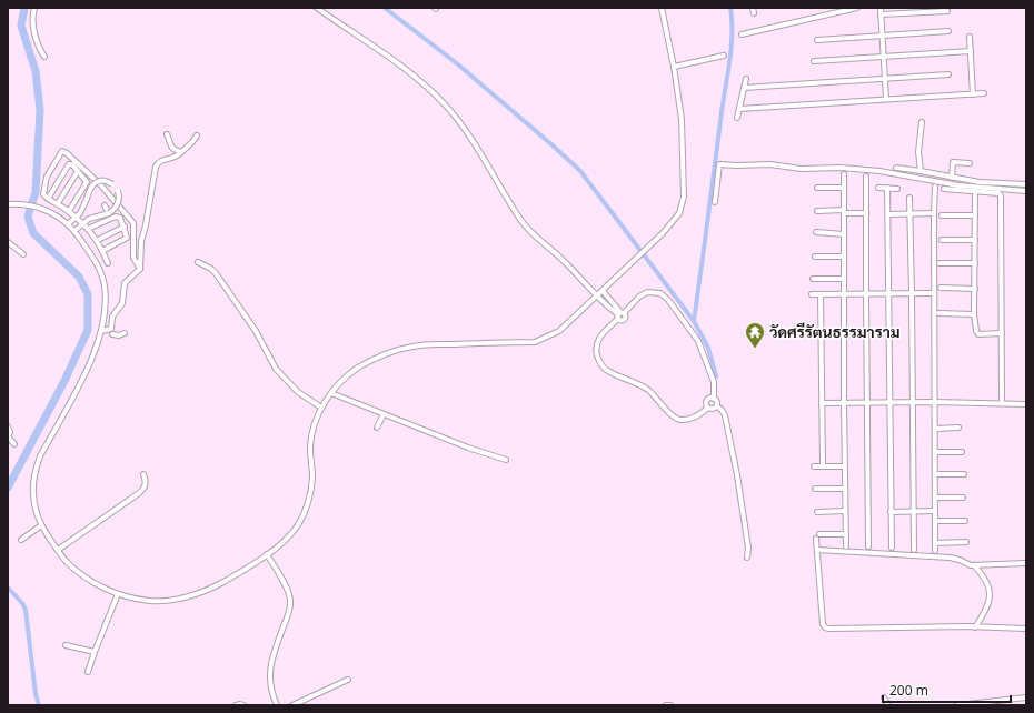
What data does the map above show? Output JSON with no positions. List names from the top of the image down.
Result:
{
  "places": {
    "temple": ["วัดศรีรัตนธรรมาราม"]
  },
  "scale_bar": "200 m"
}
